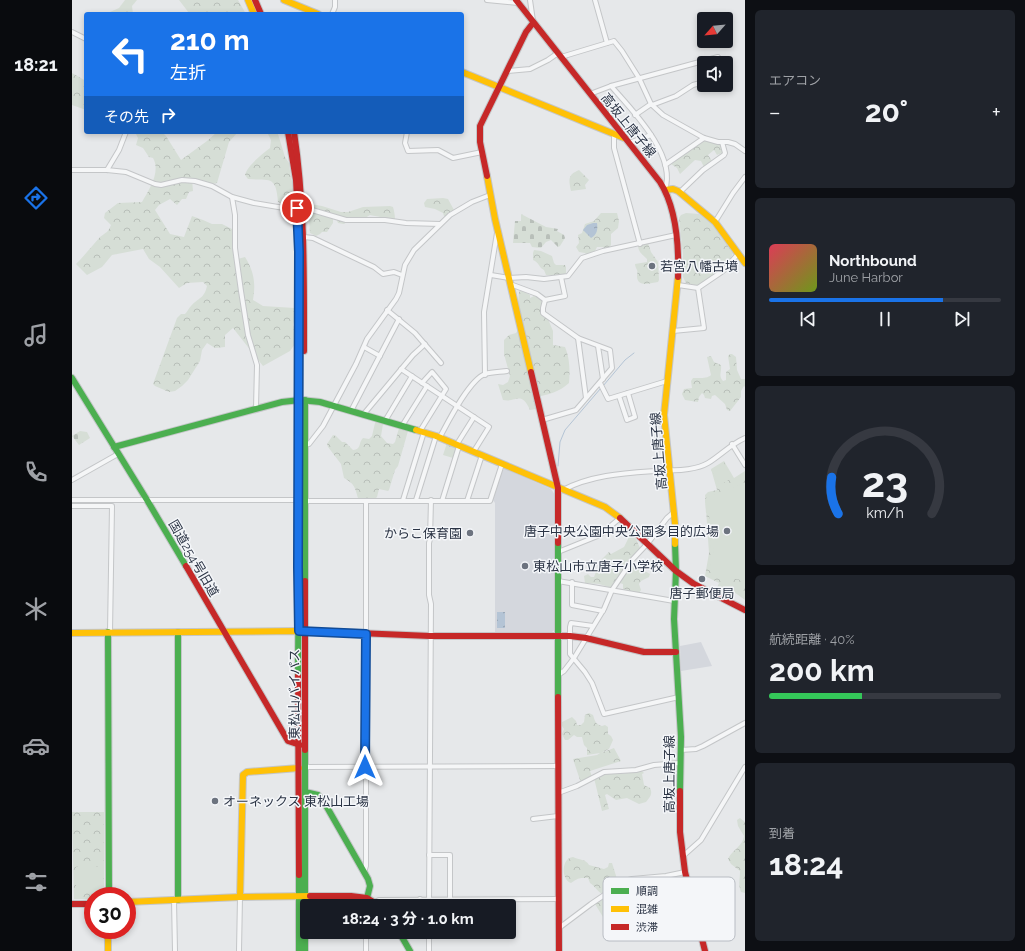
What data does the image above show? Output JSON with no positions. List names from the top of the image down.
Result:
{
  "streets": {
    "main road": ["高坂上唐子線", "国道254号旧道", "東松山バイパス"]
  },
  "crossings": [
    ["国道254号旧道", "東松山バイパス"]
  ],
  "places": [
    "若宮八幡古墳",
    "唐子中央公園中央公園多目的広場",
    "からこ保育園",
    "東松山市立唐子小学校",
    "唐子郵便局",
    "オーネックス 東松山工場"
  ],
  "legend": ["順調", "混雑", "渋滞"],
  "north": "bottom left",
  "page": {
    "tabs": "18:21",
    "tile": [
      "エアコン",
      ["航続距離 · 40%", "200 km"],
      ["到着", "18:24"]
    ],
    "turn": ["210 m", "左折"],
    "heat": ["−", "20°", "+"],
    "then": "その先",
    "song": ["Northbound", "June Harbor"],
    "limit": "30",
    "trip": "18:24 · 3 分 · 1.0 km",
    "gauge": ["23", "km/h"]
  }
}
